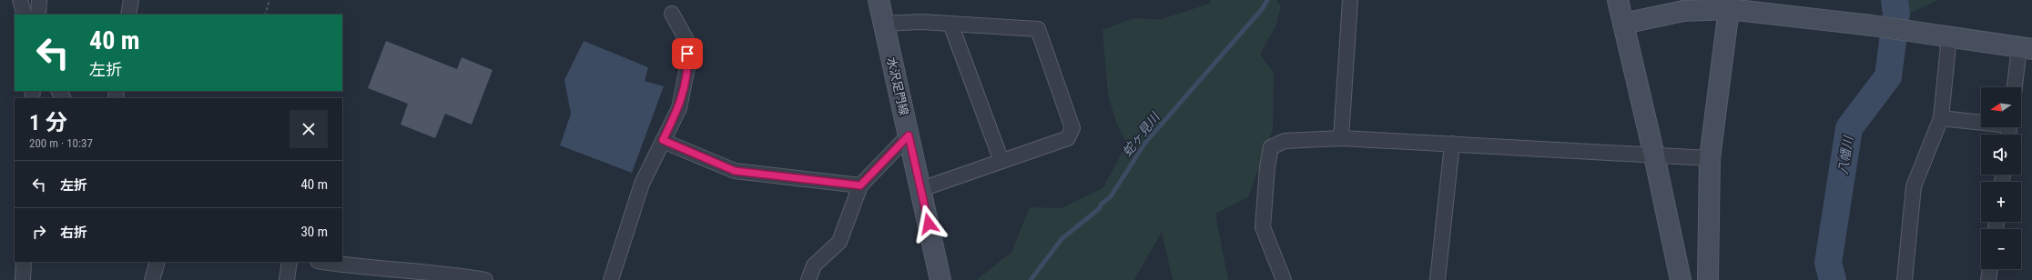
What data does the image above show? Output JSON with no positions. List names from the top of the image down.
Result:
{
  "streets": {
    "street": ["水沢足門線"]
  },
  "water": ["蛇ヶ見川", "八幡川"],
  "north": "left",
  "page": {
    "turn": ["40 m", "左折"],
    "map_buttons": ["+", "−"],
    "heading": ["1 分", "200 m · 10:37"],
    "list": [
      {
        "name": "左折",
        "value": "40 m"
      },
      {
        "name": "右折",
        "value": "30 m"
      }
    ]
  }
}
